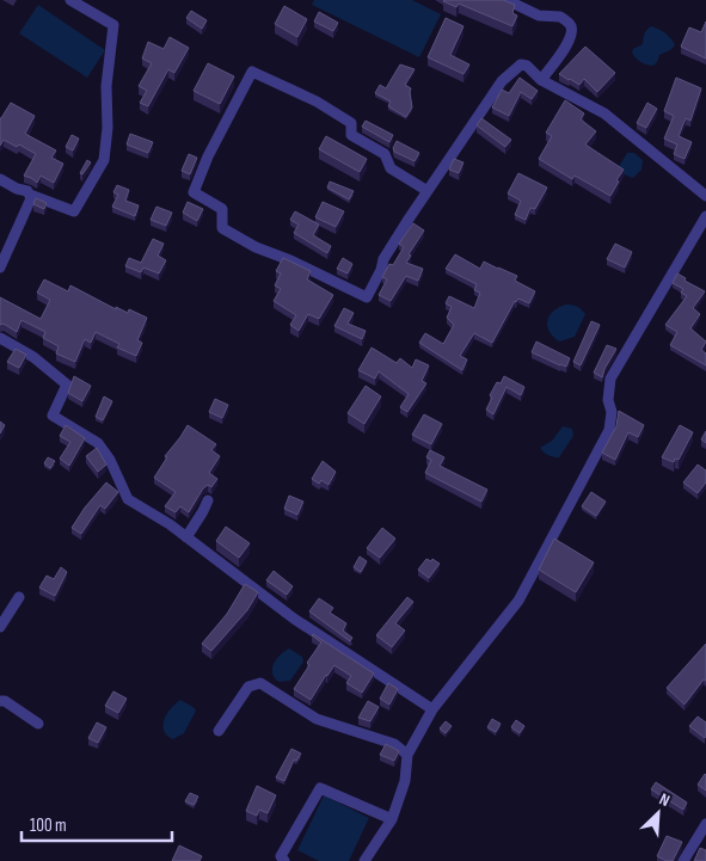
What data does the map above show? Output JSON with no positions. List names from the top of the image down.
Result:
{
  "scale_bar": "100 m",
  "north": "top right"
}
